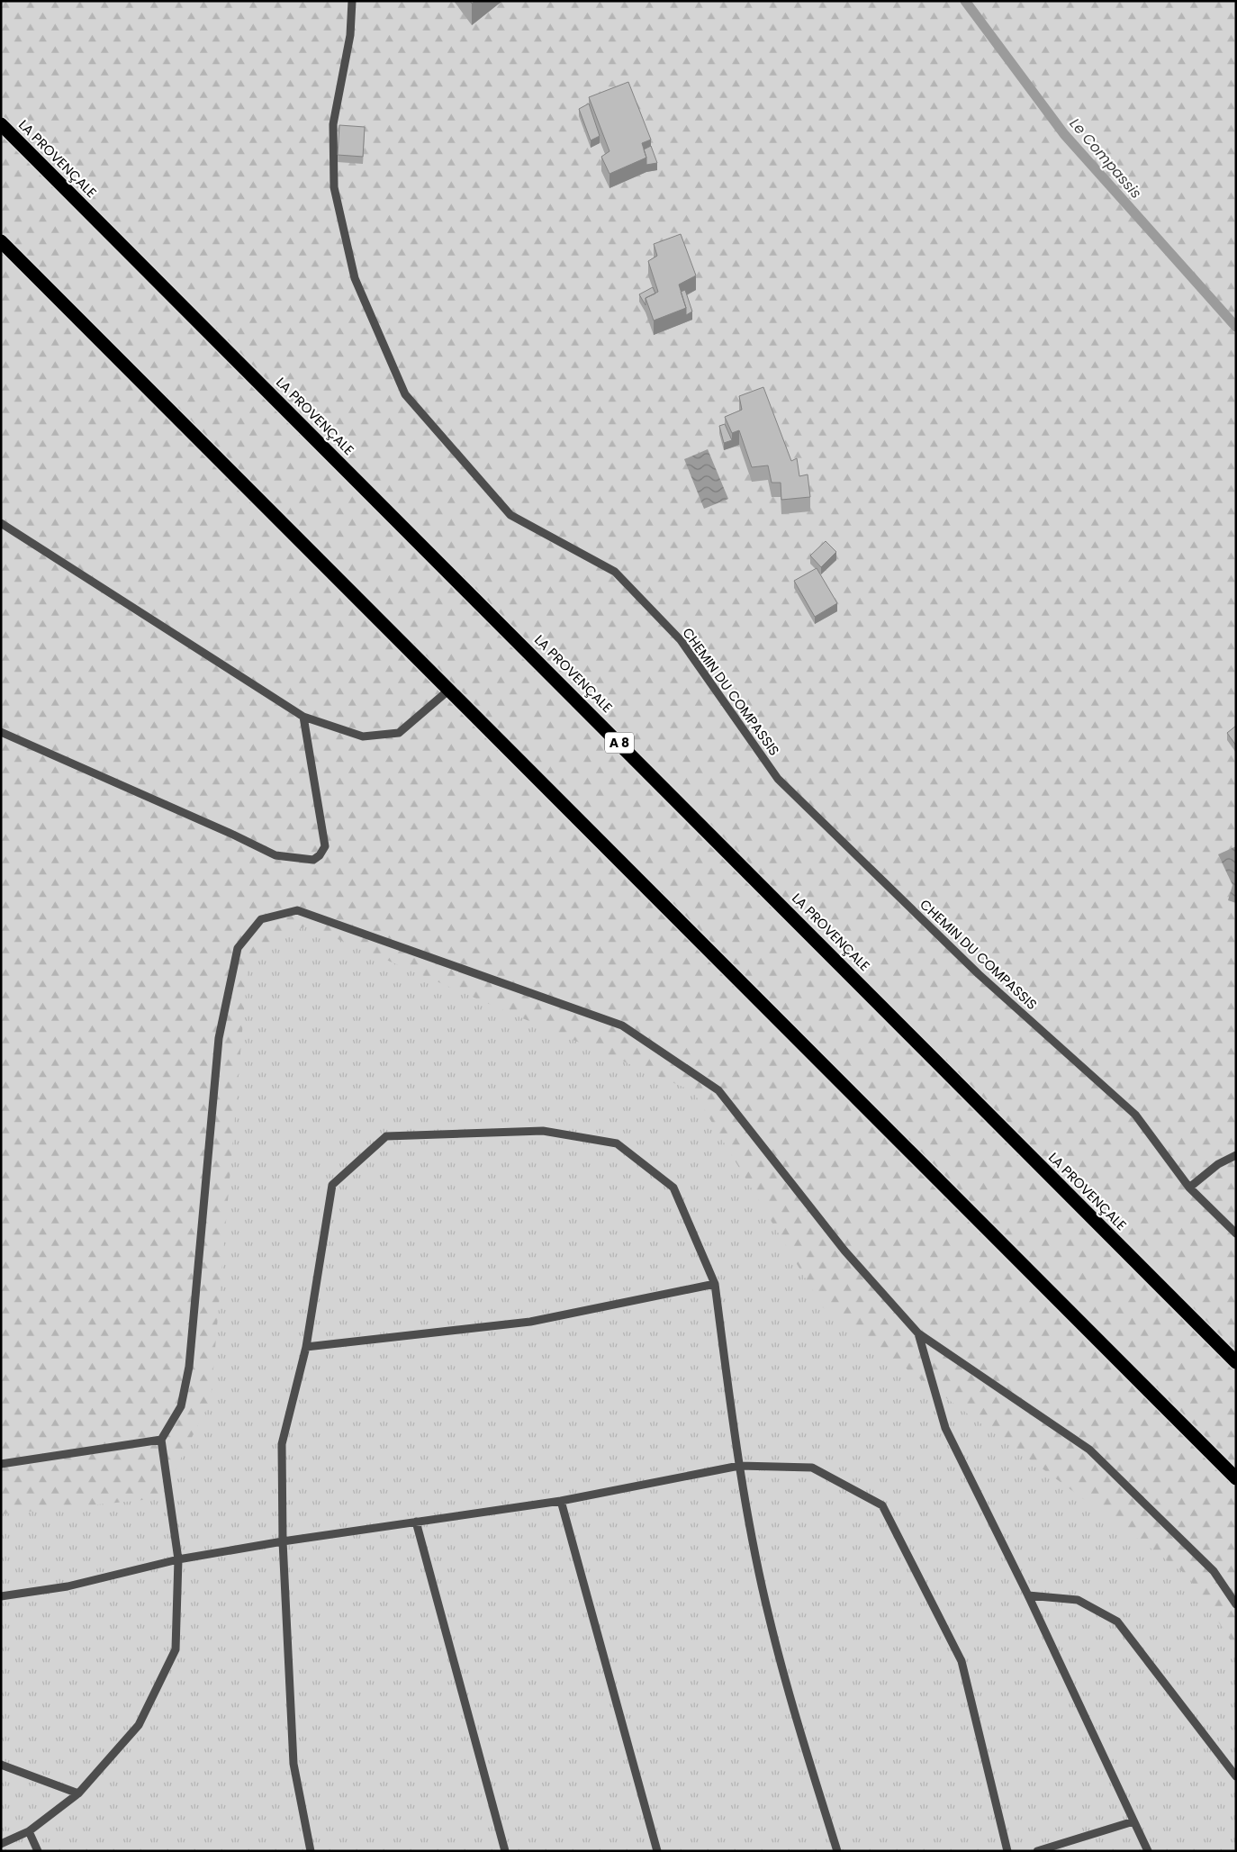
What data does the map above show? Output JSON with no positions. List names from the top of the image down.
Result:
{
  "streets": {
    "highway": ["LA PROVENÇALE", "A 8"],
    "street": ["CHEMIN DU COMPASSIS"]
  },
  "water": ["Le Compassis"]
}
